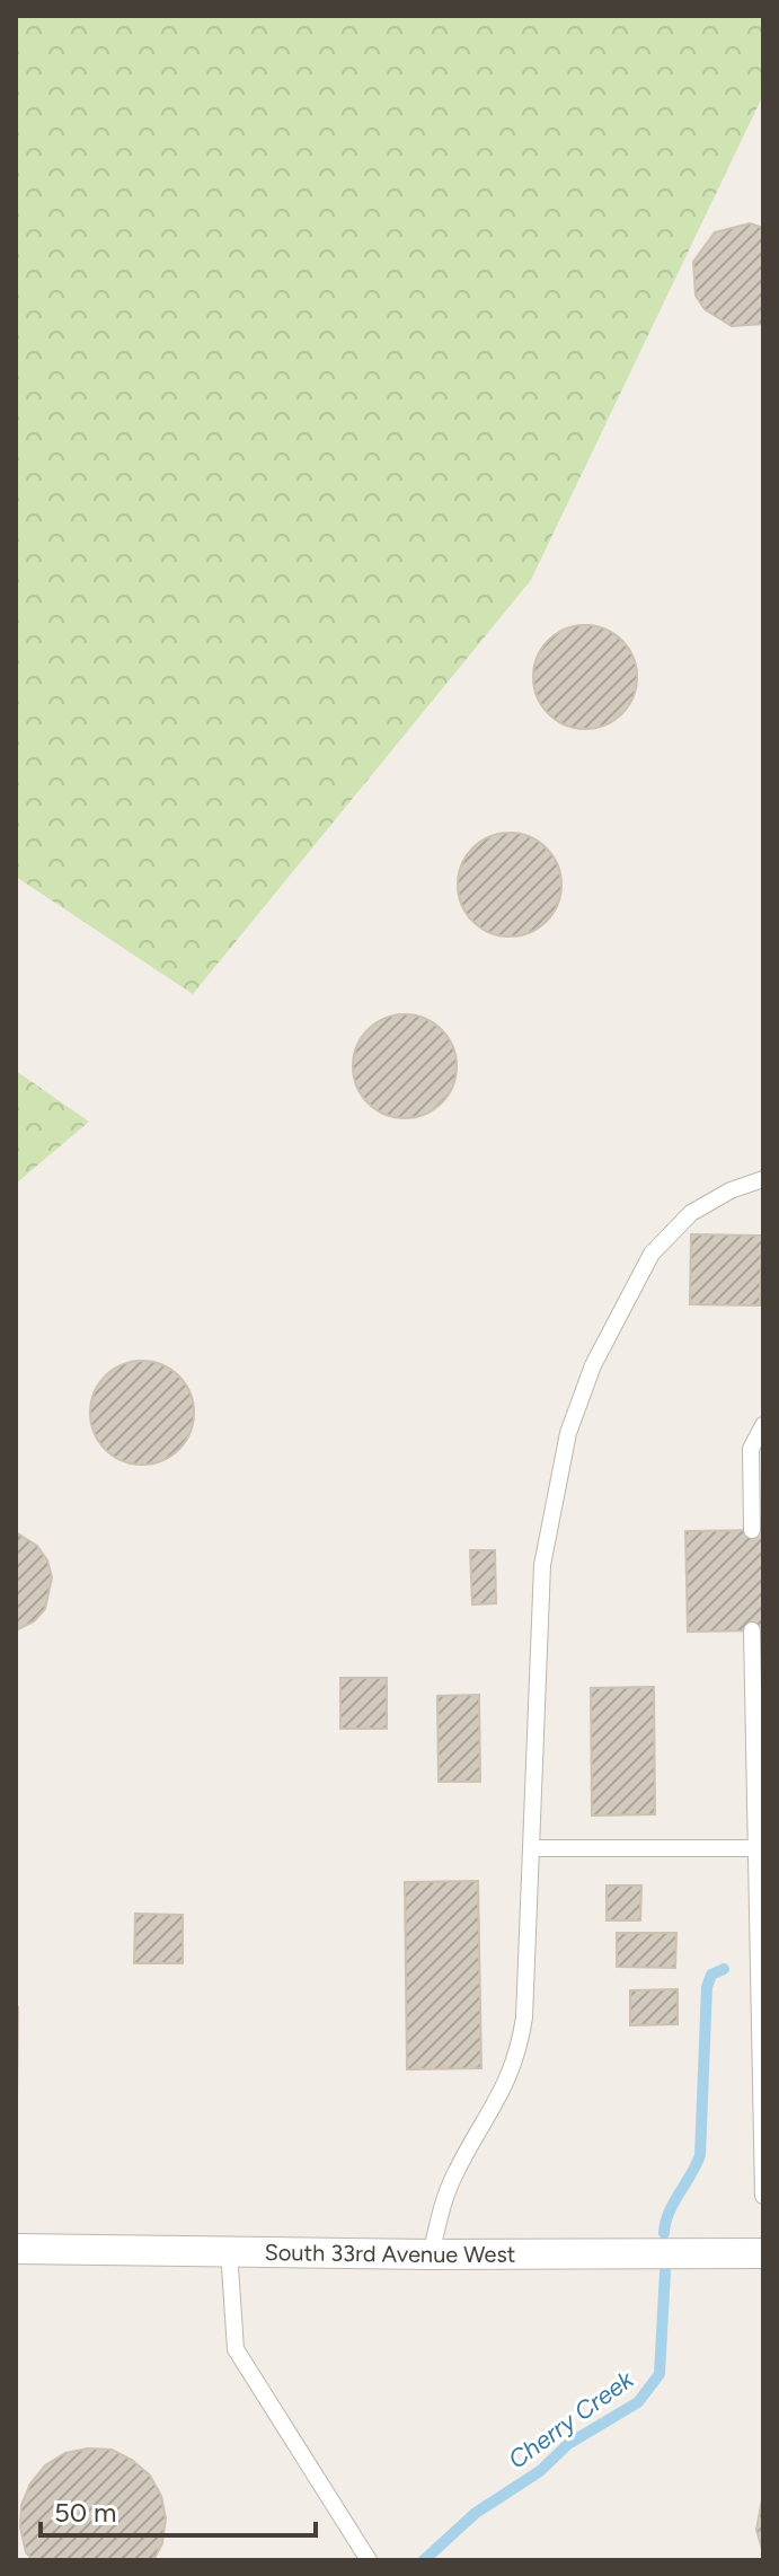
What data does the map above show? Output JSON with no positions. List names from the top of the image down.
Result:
{
  "streets": {
    "street": ["South 33rd Avenue West"]
  },
  "water": ["Cherry Creek"],
  "scale_bar": "50 m"
}
